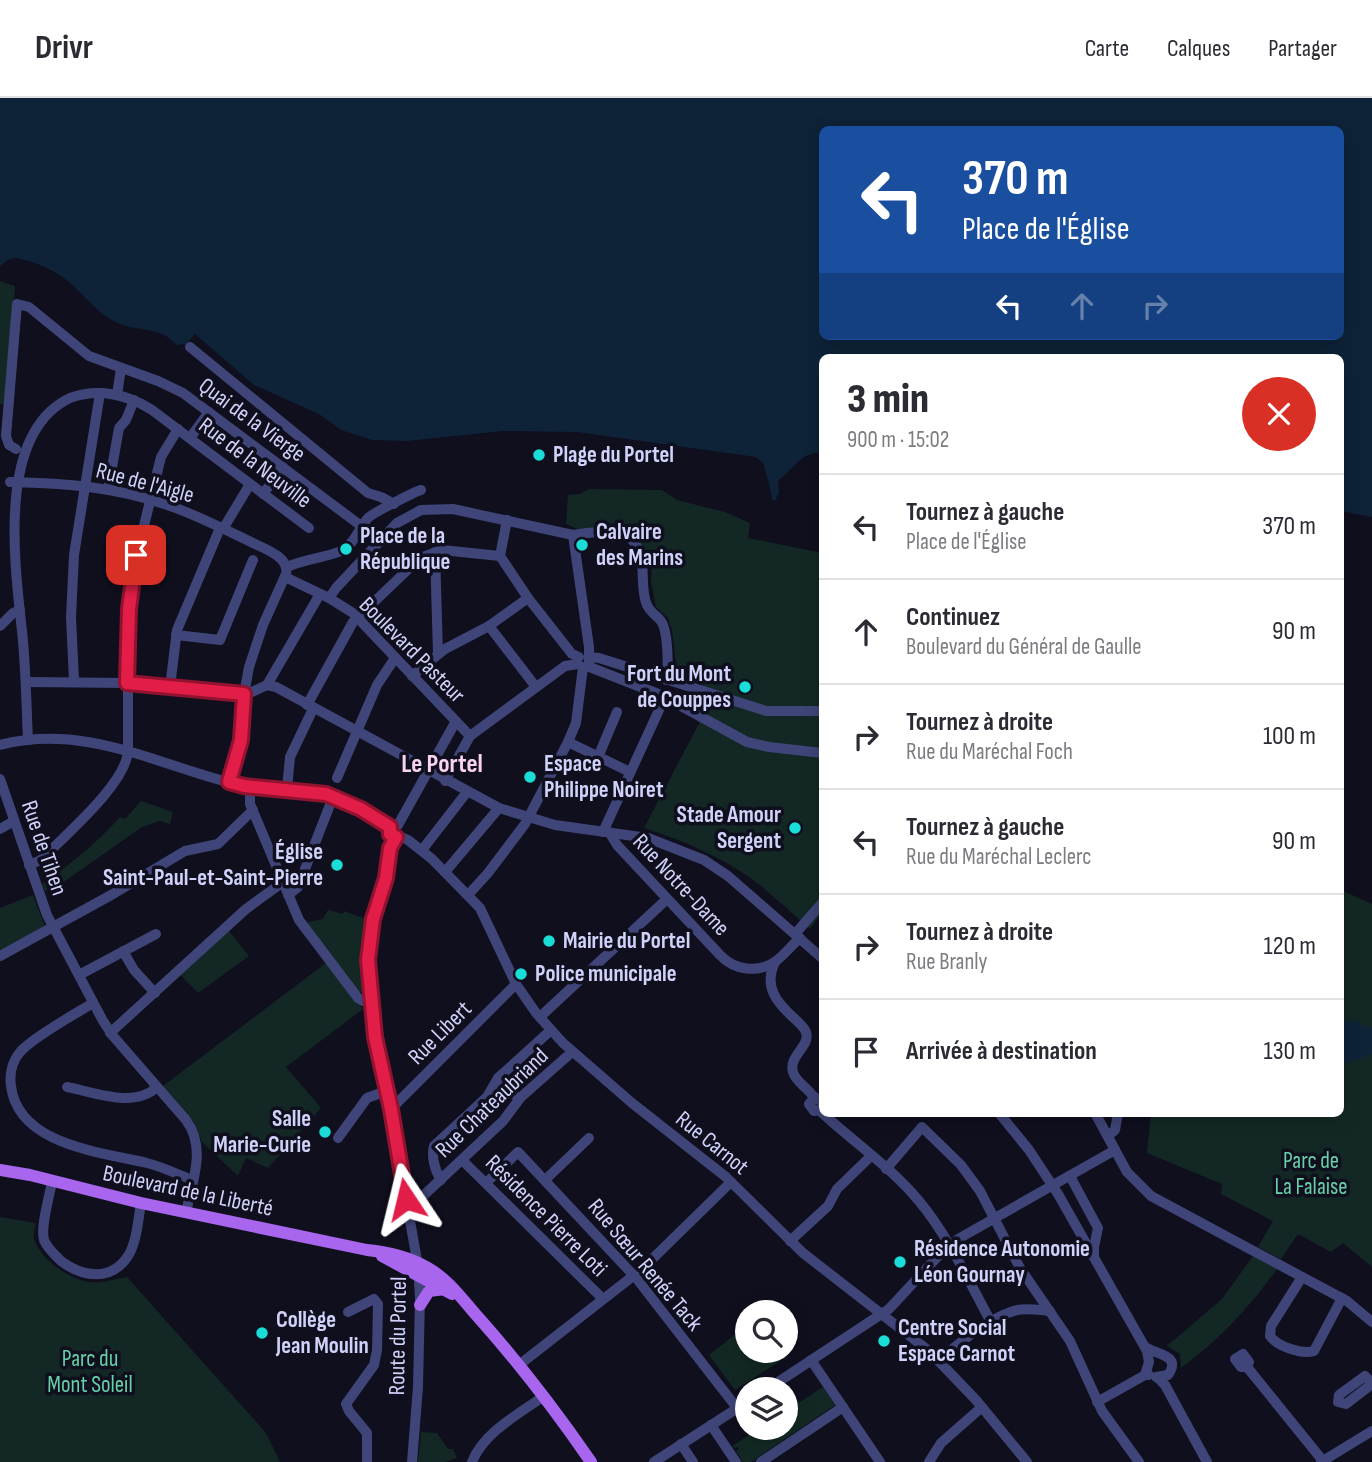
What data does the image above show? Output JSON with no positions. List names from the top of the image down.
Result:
{
  "streets": {
    "main road": ["Boulevard de la Liberté"],
    "street": [
      "Quai de la Vierge",
      "Rue de la Neuville",
      "Rue de l'Aigle",
      "Boulevard Pasteur",
      "Rue de Tihen",
      "Rue Notre-Dame",
      "Rue Libert",
      "Rue Chateaubriand",
      "Rue Carnot",
      "Résidence Pierre Loti",
      "Rue Sœur Renée Tack",
      "Route du Portel"
    ]
  },
  "crossings": [
    ["Quai de la Vierge", "Rue de la Neuville"],
    ["Rue de l'Aigle", "Boulevard Pasteur"],
    ["Boulevard Pasteur", "Route du Portel"],
    ["Rue de Tihen", "Boulevard de la Liberté"],
    ["Rue Libert", "Rue Carnot"],
    ["Rue Libert", "Route du Portel"],
    ["Rue Chateaubriand", "Rue Carnot"],
    ["Rue Chateaubriand", "Résidence Pierre Loti"],
    ["Rue Chateaubriand", "Route du Portel"],
    ["Rue Carnot", "Route du Portel"],
    ["Boulevard de la Liberté", "Route du Portel"],
    ["Résidence Pierre Loti", "Rue Sœur Renée Tack"]
  ],
  "districts": ["Le Portel"],
  "parks": ["Parc de La Falaise", "Parc du Mont Soleil"],
  "places": [
    "Plage du Portel",
    "Calvaire des Marins",
    "Place de la République",
    "Fort du Mont de Couppes",
    "Espace Philippe Noiret",
    "Stade Amour Sergent",
    "Église Saint-Paul-et-Saint-Pierre",
    "Mairie du Portel",
    "Police municipale",
    "Salle Marie-Curie",
    "Résidence Autonomie Léon Gournay",
    "Collège Jean Moulin",
    "Centre Social Espace Carnot"
  ],
  "page": {
    "header": "Drivr",
    "nav": ["Carte", "Calques", "Partager"],
    "turn": ["370 m", "Place de l'Église"],
    "heading": ["3 min", "900 m · 15:02"],
    "list": [
      {
        "name": "Tournez à gauche",
        "note": "Place de l'Église",
        "value": "370 m"
      },
      {
        "name": "Continuez",
        "note": "Boulevard du Général de Gaulle",
        "value": "90 m"
      },
      {
        "name": "Tournez à droite",
        "note": "Rue du Maréchal Foch",
        "value": "100 m"
      },
      {
        "name": "Tournez à gauche",
        "note": "Rue du Maréchal Leclerc",
        "value": "90 m"
      },
      {
        "name": "Tournez à droite",
        "note": "Rue Branly",
        "value": "120 m"
      },
      {
        "name": "Arrivée à destination",
        "value": "130 m"
      }
    ]
  }
}
